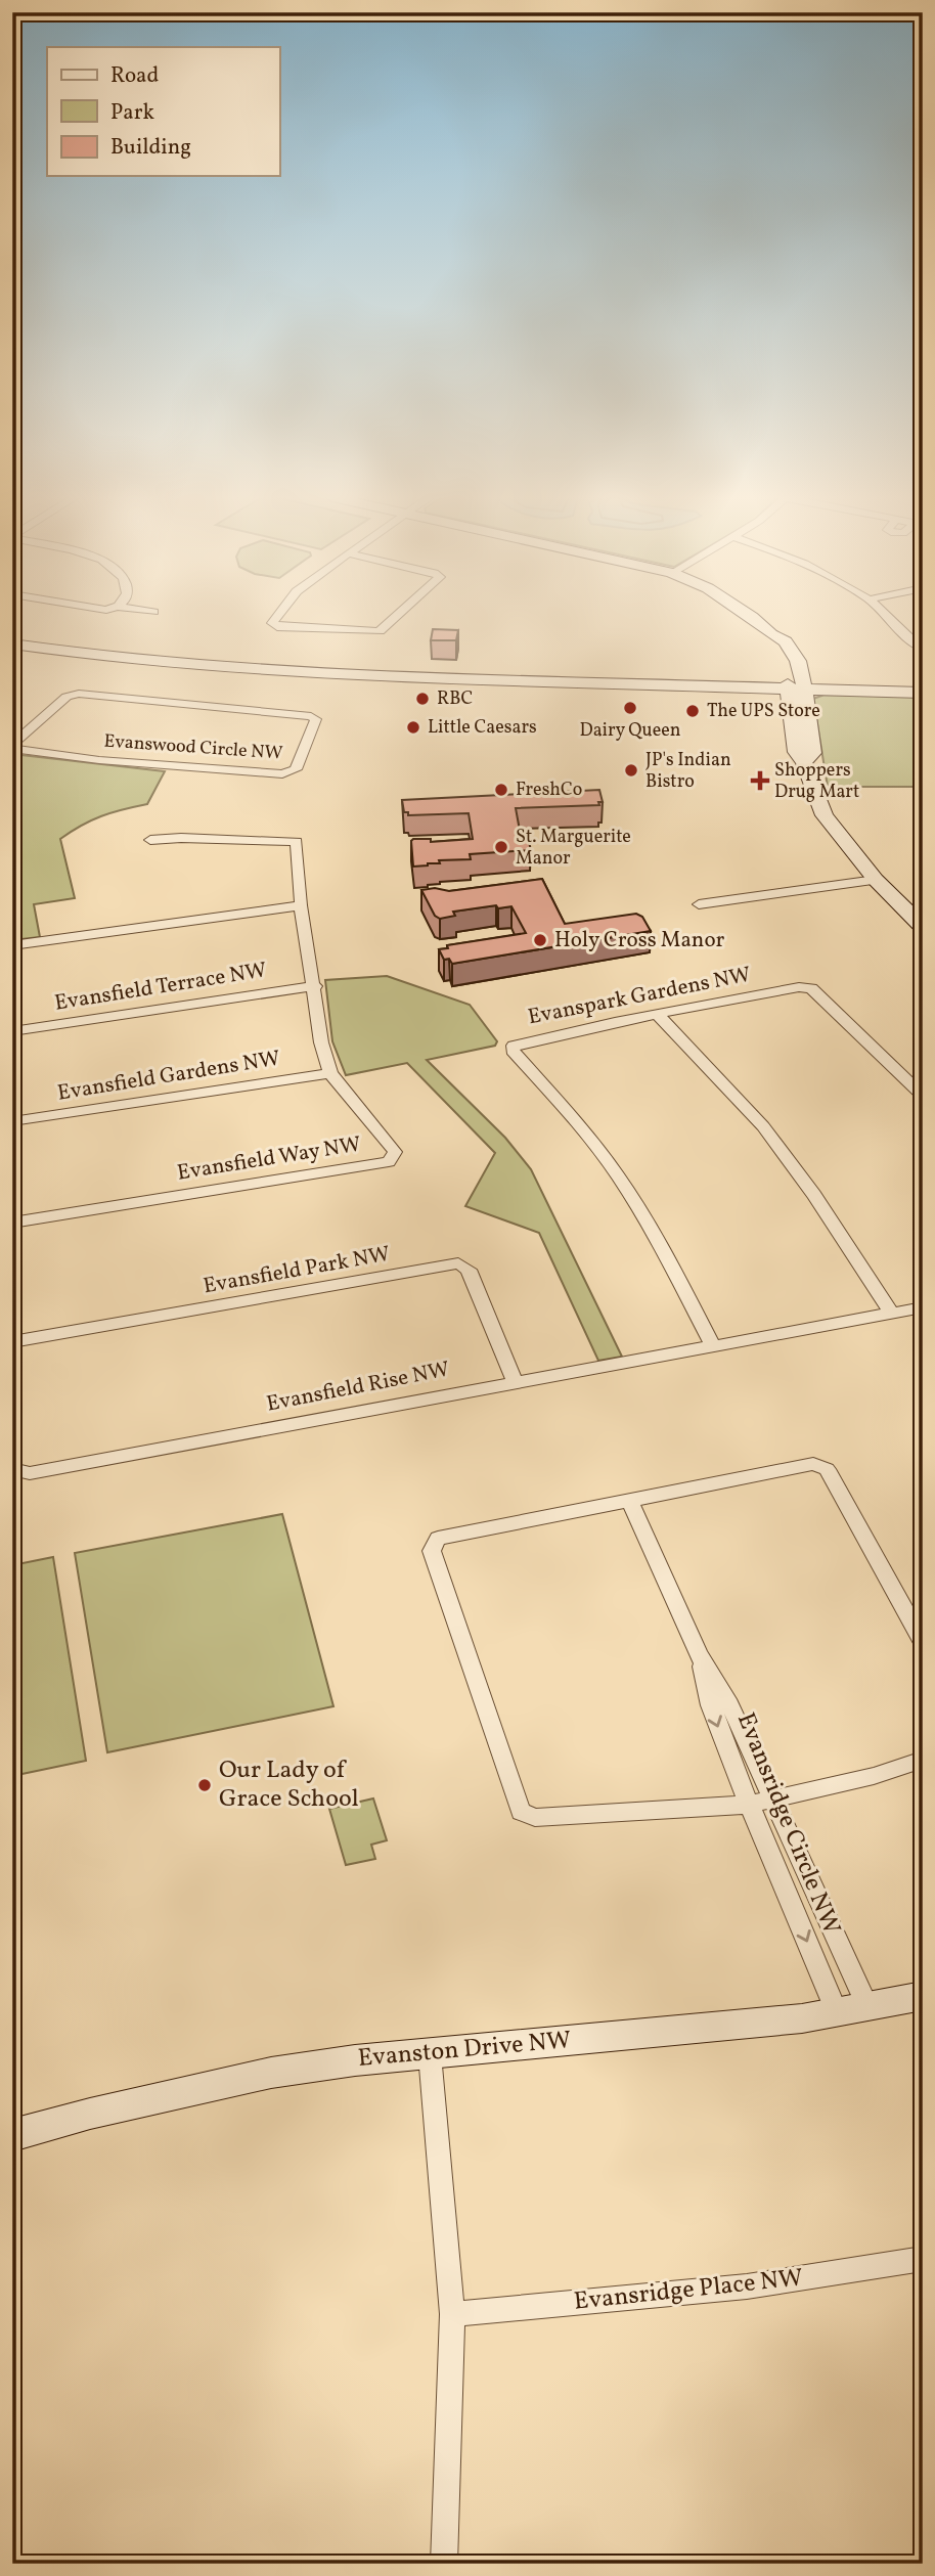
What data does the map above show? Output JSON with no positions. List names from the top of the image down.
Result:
{
  "streets": {
    "main road": ["Evanston Drive NW"],
    "street": [
      "Evanswood Circle NW",
      "Evansfield Terrace NW",
      "Evanspark Gardens NW",
      "Evansfield Gardens NW",
      "Evansfield Way NW",
      "Evansfield Park NW",
      "Evansfield Rise NW",
      "Evansridge Circle NW",
      "Evansridge Place NW"
    ]
  },
  "crossings": [
    ["Evansfield Terrace NW", "Evansfield Way NW"],
    ["Evanspark Gardens NW", "Evansfield Rise NW"],
    ["Evansfield Gardens NW", "Evansfield Way NW"],
    ["Evansfield Park NW", "Evansfield Rise NW"],
    ["Evansridge Circle NW", "Evanston Drive NW"]
  ],
  "places": {
    "other": [
      "RBC",
      "Dairy Queen",
      "The UPS Store",
      "Little Caesars",
      "JP's Indian Bistro",
      "FreshCo",
      "St. Marguerite Manor",
      "Holy Cross Manor",
      "Our Lady of Grace School"
    ],
    "health": ["Shoppers Drug Mart"]
  },
  "legend": ["Road", "Park", "Building"]
}
